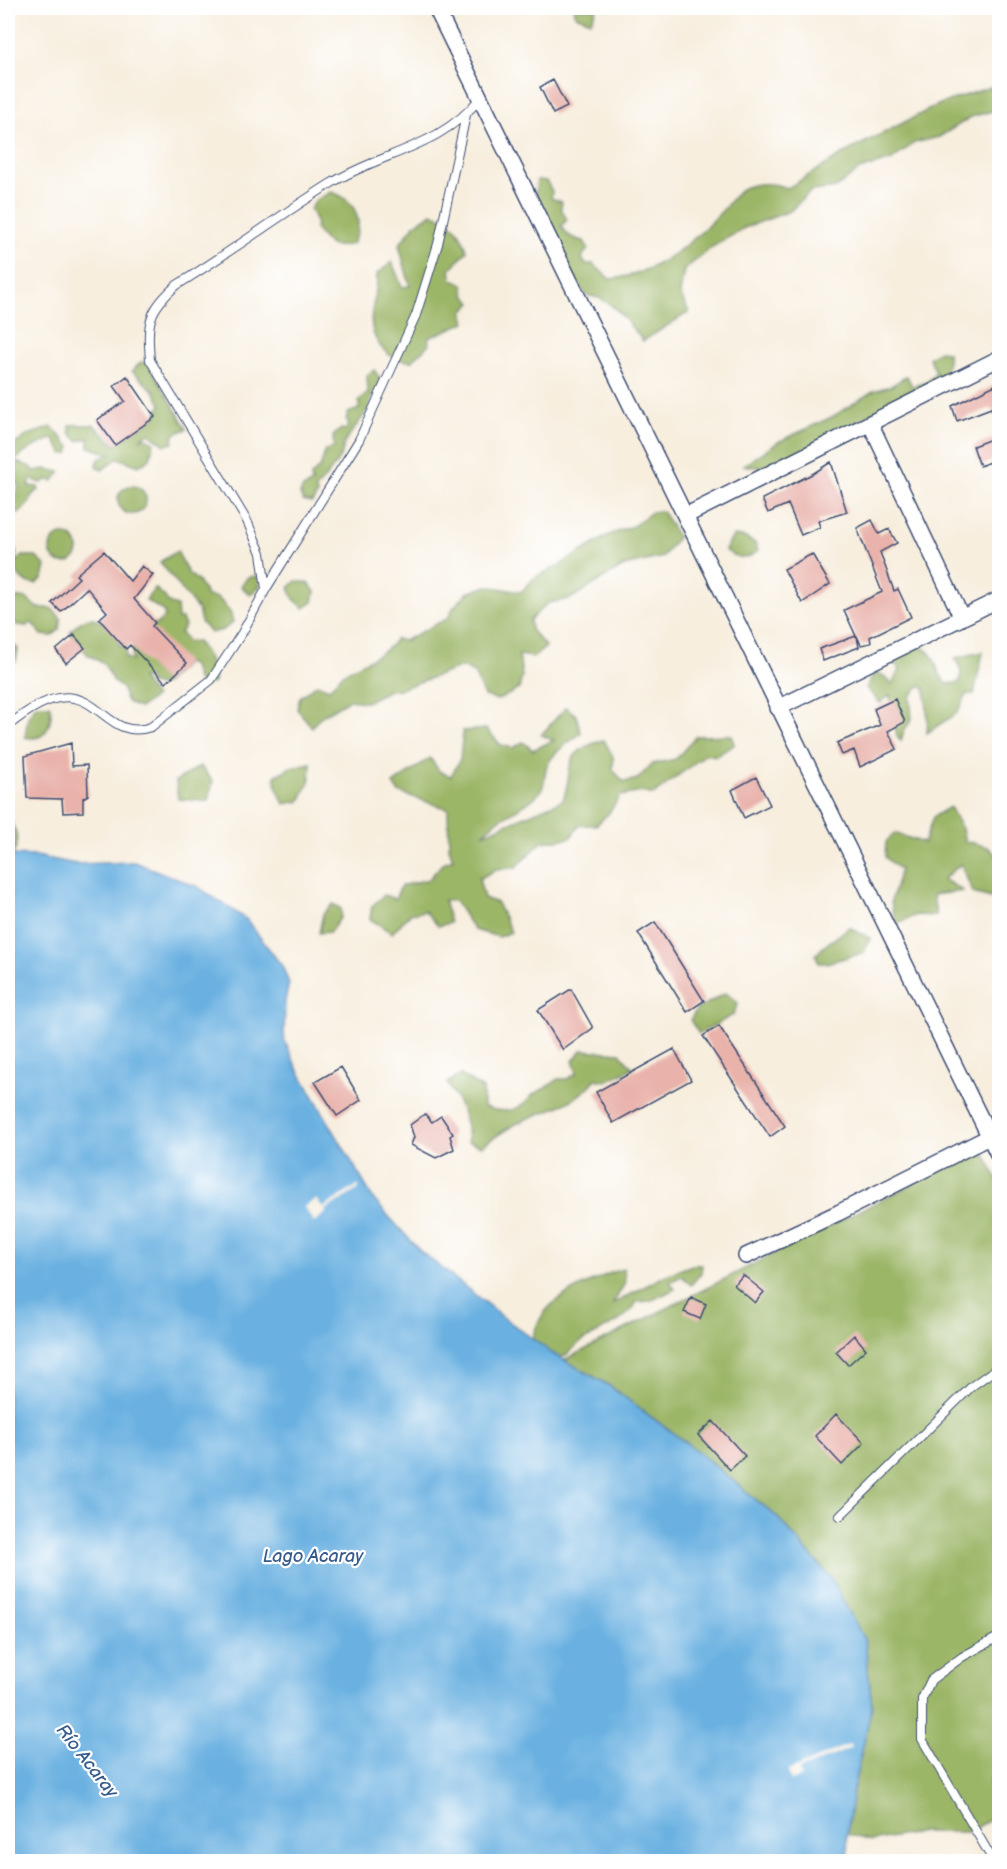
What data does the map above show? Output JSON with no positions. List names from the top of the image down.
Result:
{
  "water": ["Lago Acaray", "Río Acaray"]
}
